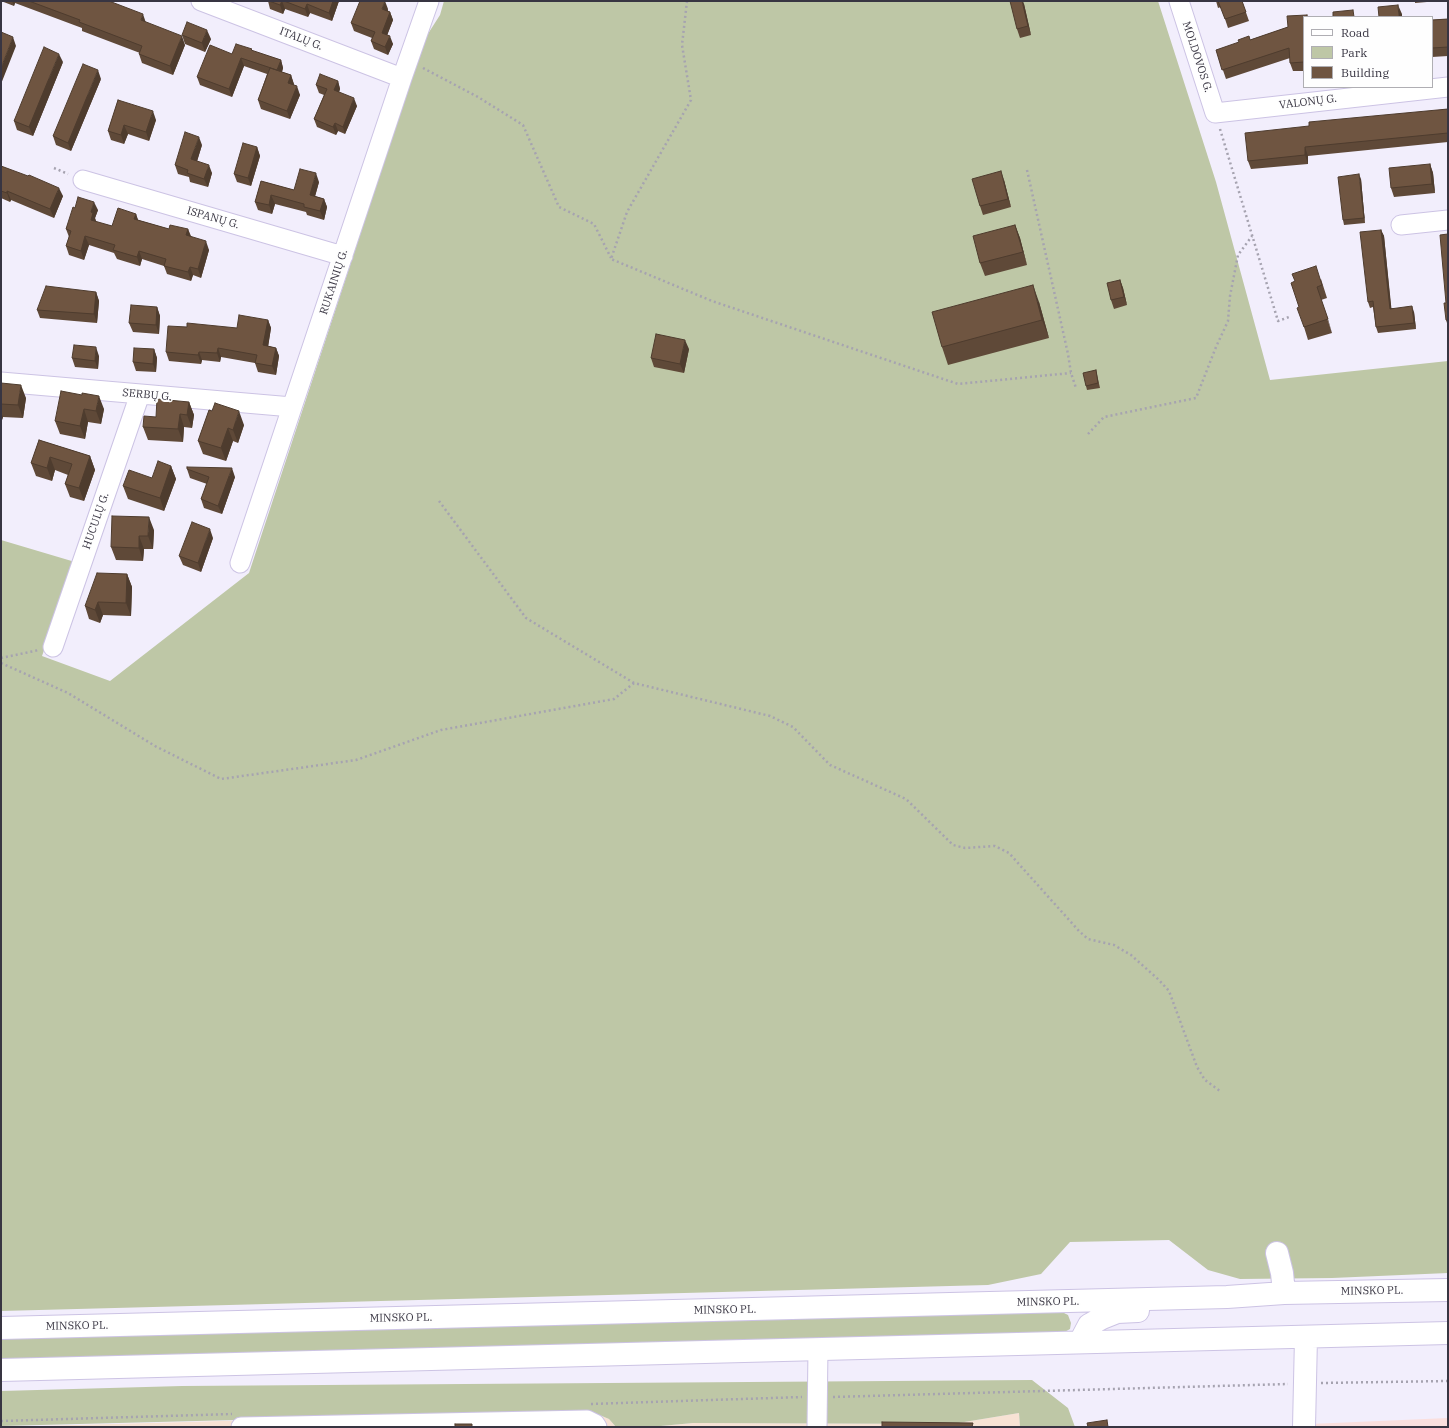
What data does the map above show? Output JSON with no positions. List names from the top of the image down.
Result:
{
  "streets": {
    "highway": ["MINSKO PL."],
    "street": [
      "ITALŲ G.",
      "MOLDOVOS G.",
      "VALONŲ G.",
      "ISPANŲ G.",
      "RUKAINIŲ G.",
      "SERBŲ G.",
      "HUCULŲ G."
    ]
  },
  "crossings": [
    ["ITALŲ G.", "RUKAINIŲ G."],
    ["MOLDOVOS G.", "VALONŲ G."],
    ["ISPANŲ G.", "RUKAINIŲ G."],
    ["RUKAINIŲ G.", "SERBŲ G."],
    ["SERBŲ G.", "HUCULŲ G."]
  ],
  "legend": ["Road", "Park", "Building"]
}
